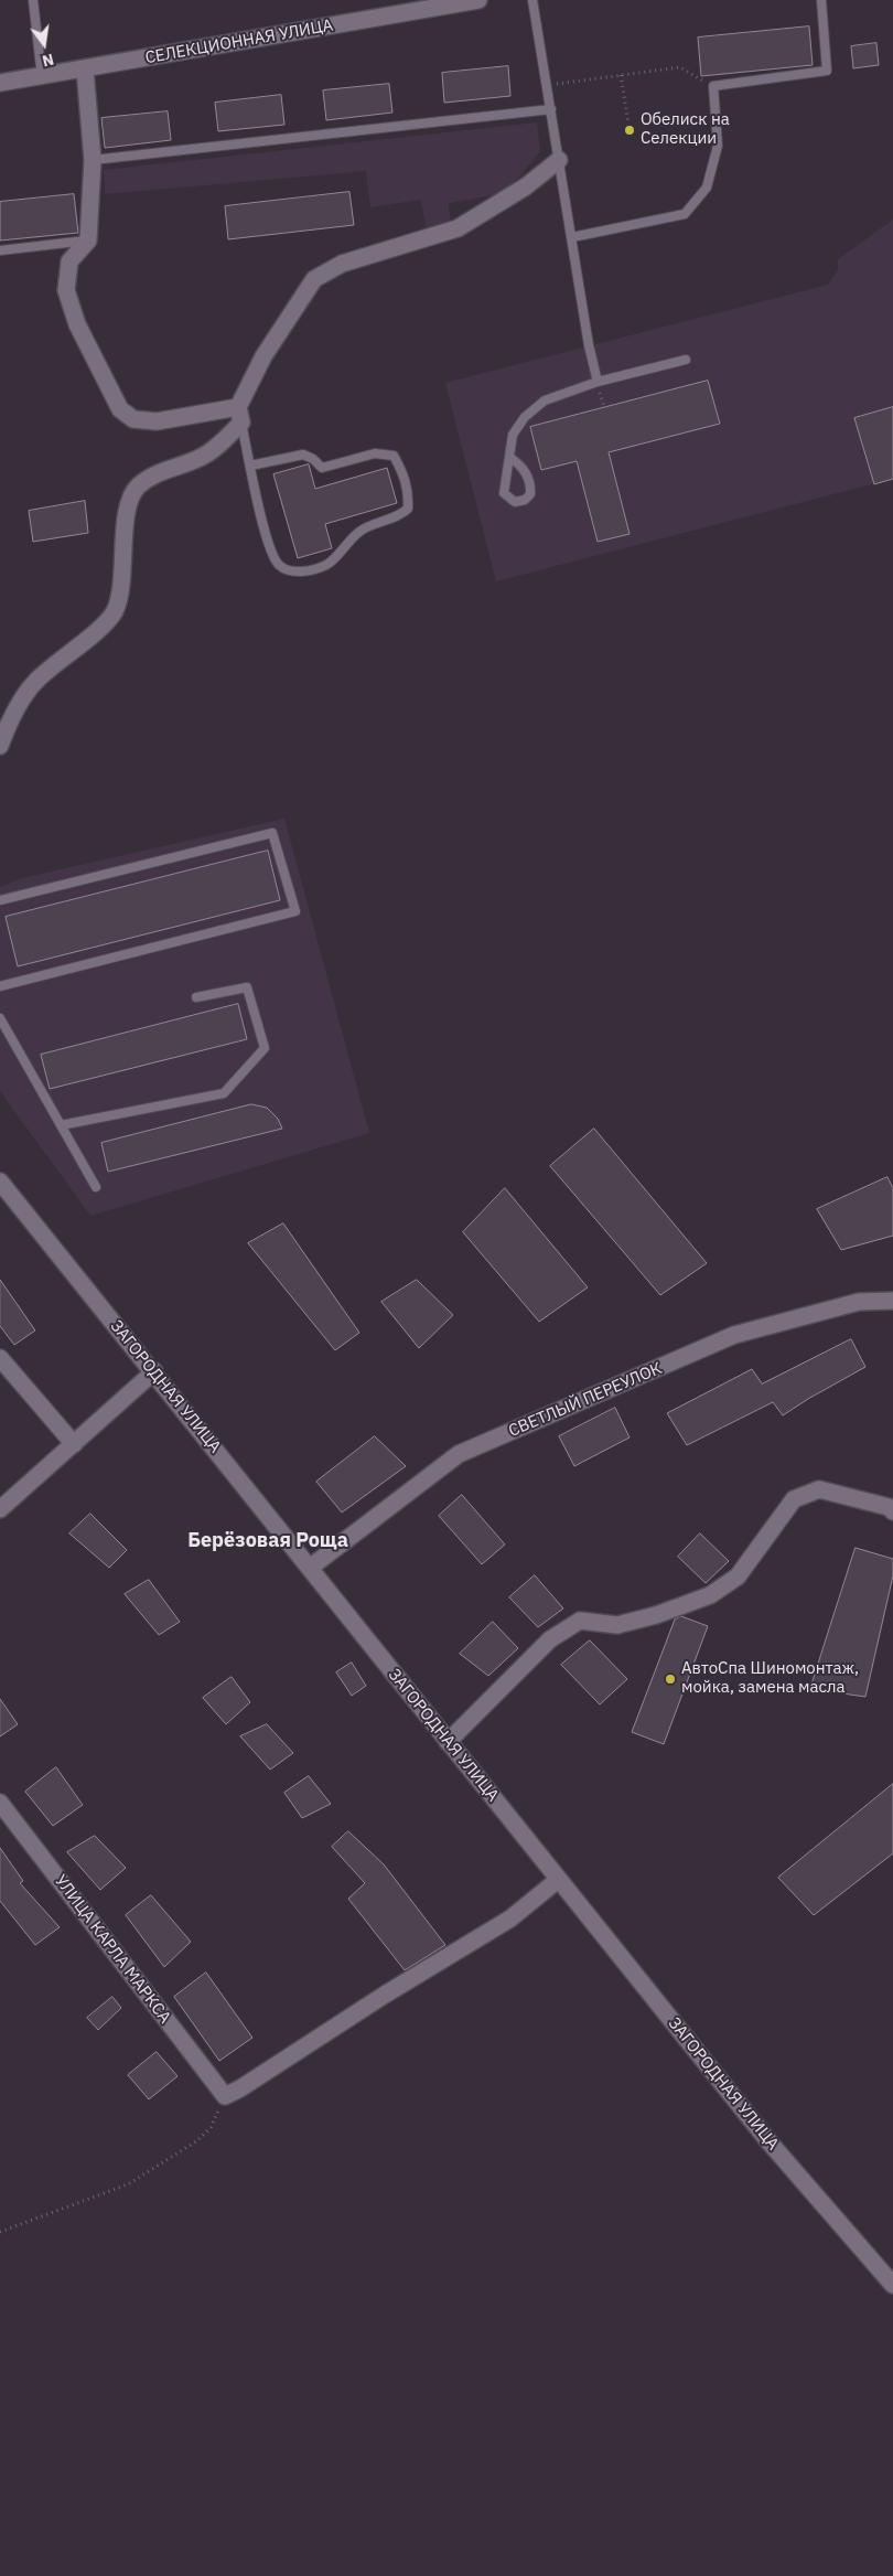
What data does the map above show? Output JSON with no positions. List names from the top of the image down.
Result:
{
  "streets": {
    "street": [
      "СЕЛЕКЦИОННАЯ УЛИЦА",
      "ЗАГОРОДНАЯ УЛИЦА",
      "СВЕТЛЫЙ ПЕРЕУЛОК",
      "УЛИЦА КАРЛА МАРКСА"
    ]
  },
  "crossings": [
    ["ЗАГОРОДНАЯ УЛИЦА", "СВЕТЛЫЙ ПЕРЕУЛОК"]
  ],
  "districts": ["Берёзовая Роща"],
  "places": ["Обелиск на Селекции", "АвтоСпа Шиномонтаж, мойка, замена масла"],
  "north": "bottom"
}
